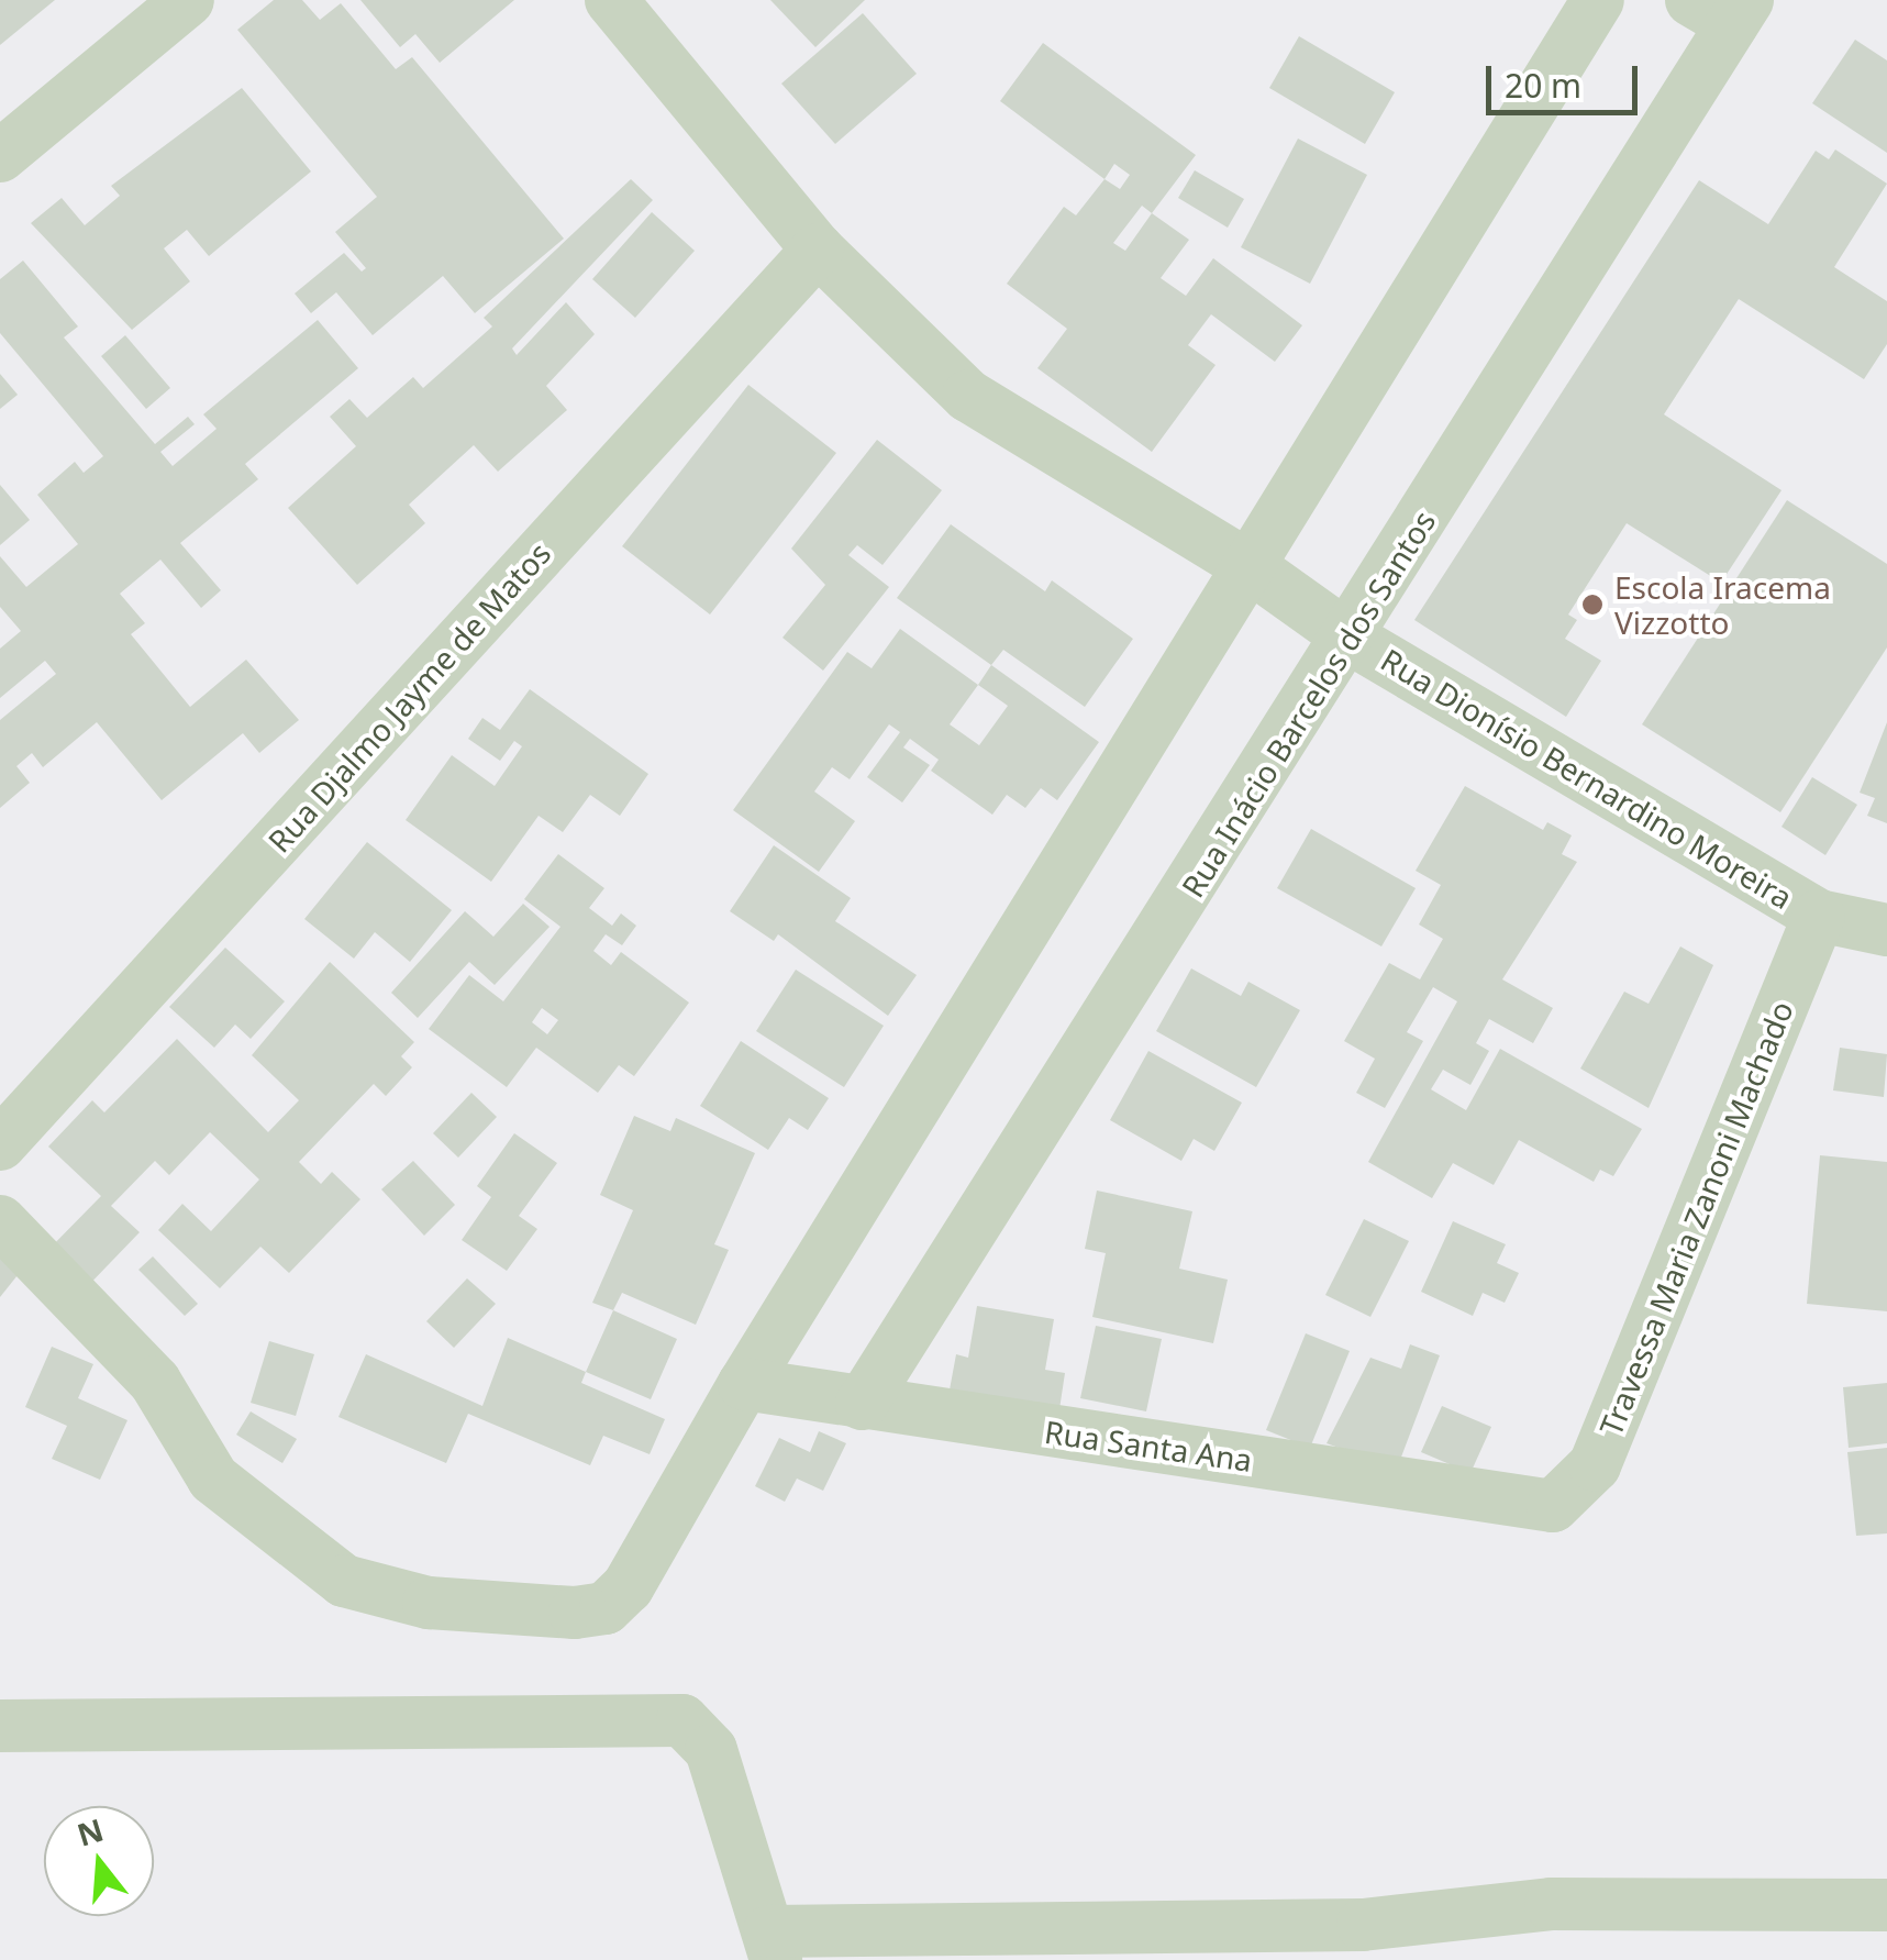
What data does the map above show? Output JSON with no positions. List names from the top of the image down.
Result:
{
  "streets": {
    "street": [
      "Rua Djalmo Jayme de Matos",
      "Rua Inácio Barcelos dos Santos",
      "Rua Dionísio Bernardino Moreira",
      "Travessa Maria Zanoni Machado",
      "Rua Santa Ana"
    ]
  },
  "crossings": [
    ["Rua Djalmo Jayme de Matos", "Rua Dionísio Bernardino Moreira"],
    ["Rua Inácio Barcelos dos Santos", "Rua Dionísio Bernardino Moreira"],
    ["Rua Inácio Barcelos dos Santos", "Rua Santa Ana"],
    ["Rua Dionísio Bernardino Moreira", "Travessa Maria Zanoni Machado"],
    ["Travessa Maria Zanoni Machado", "Rua Santa Ana"]
  ],
  "places": ["Escola Iracema Vizzotto"],
  "scale_bar": "20 m",
  "north": "top"
}
